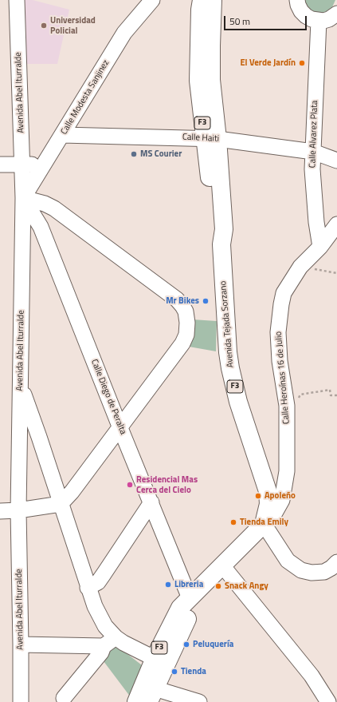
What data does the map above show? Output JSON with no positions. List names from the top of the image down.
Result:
{
  "streets": {
    "main road": ["F3", "Avenida Tejada Sorzano"],
    "street": [
      "Avenida Abel Iturralde",
      "Calle Modesta Sanjinez",
      "Calle Alvarez Plata",
      "Calle Haiti",
      "Calle Heroínas 16 de Julio",
      "Calle Diego de Peralta"
    ]
  },
  "crossings": [
    ["Avenida Abel Iturralde", "Calle Modesta Sanjinez"],
    ["Avenida Abel Iturralde", "Calle Diego de Peralta"],
    ["Calle Modesta Sanjinez", "Calle Haiti"],
    ["Calle Modesta Sanjinez", "Calle Diego de Peralta"],
    ["F3", "Calle Diego de Peralta"],
    ["Calle Alvarez Plata", "Calle Haiti"],
    ["Calle Alvarez Plata", "Calle Heroínas 16 de Julio"],
    ["Calle Haiti", "Avenida Tejada Sorzano"],
    ["Avenida Tejada Sorzano", "Calle Heroínas 16 de Julio"]
  ],
  "places": [
    "Universidad Policial",
    "El Verde Jardín",
    "MS Courier",
    "Mr Bikes",
    "Residencial Mas Cerca del Cielo",
    "Apoleño",
    "Tienda Emily",
    "Libreria",
    "Snack Angy",
    "Peluquería",
    "Tienda"
  ],
  "scale_bar": "50 m"
}
